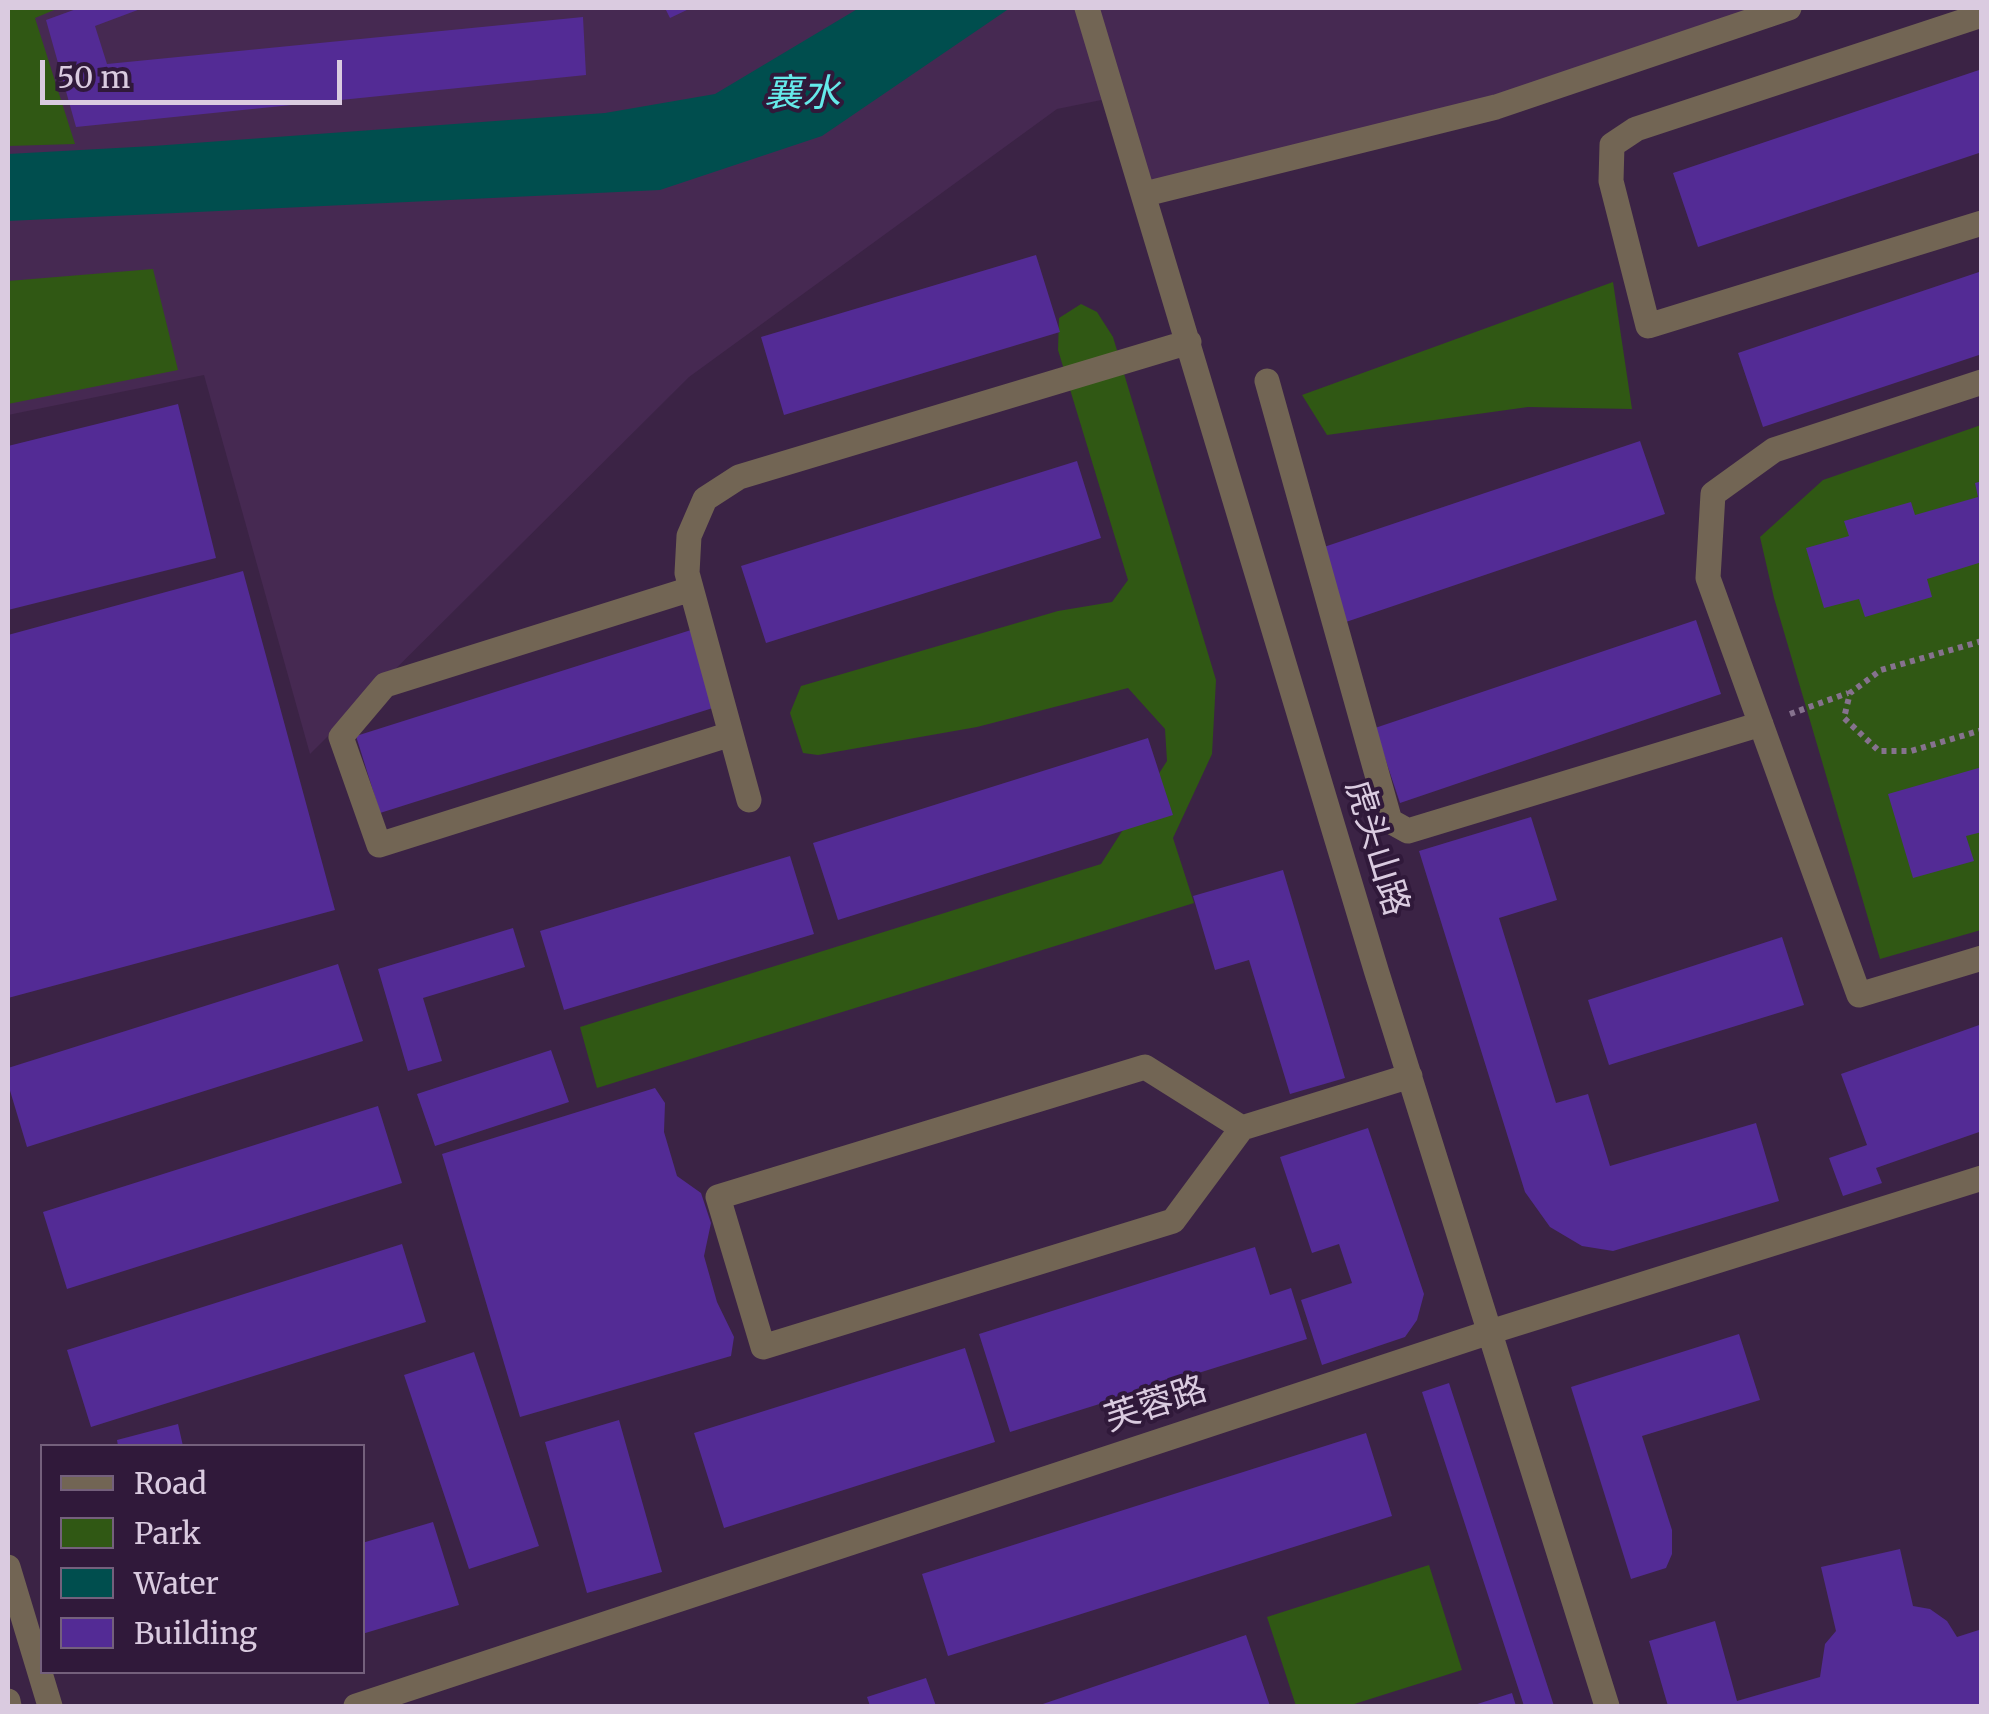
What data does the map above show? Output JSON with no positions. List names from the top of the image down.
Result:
{
  "streets": {
    "street": ["虎头山路", "芙蓉路"]
  },
  "crossings": [
    ["虎头山路", "芙蓉路"]
  ],
  "water": ["襄水"],
  "legend": [
    "Road",
    "Park",
    "Water",
    "Building"
  ],
  "scale_bar": "50 m"
}
